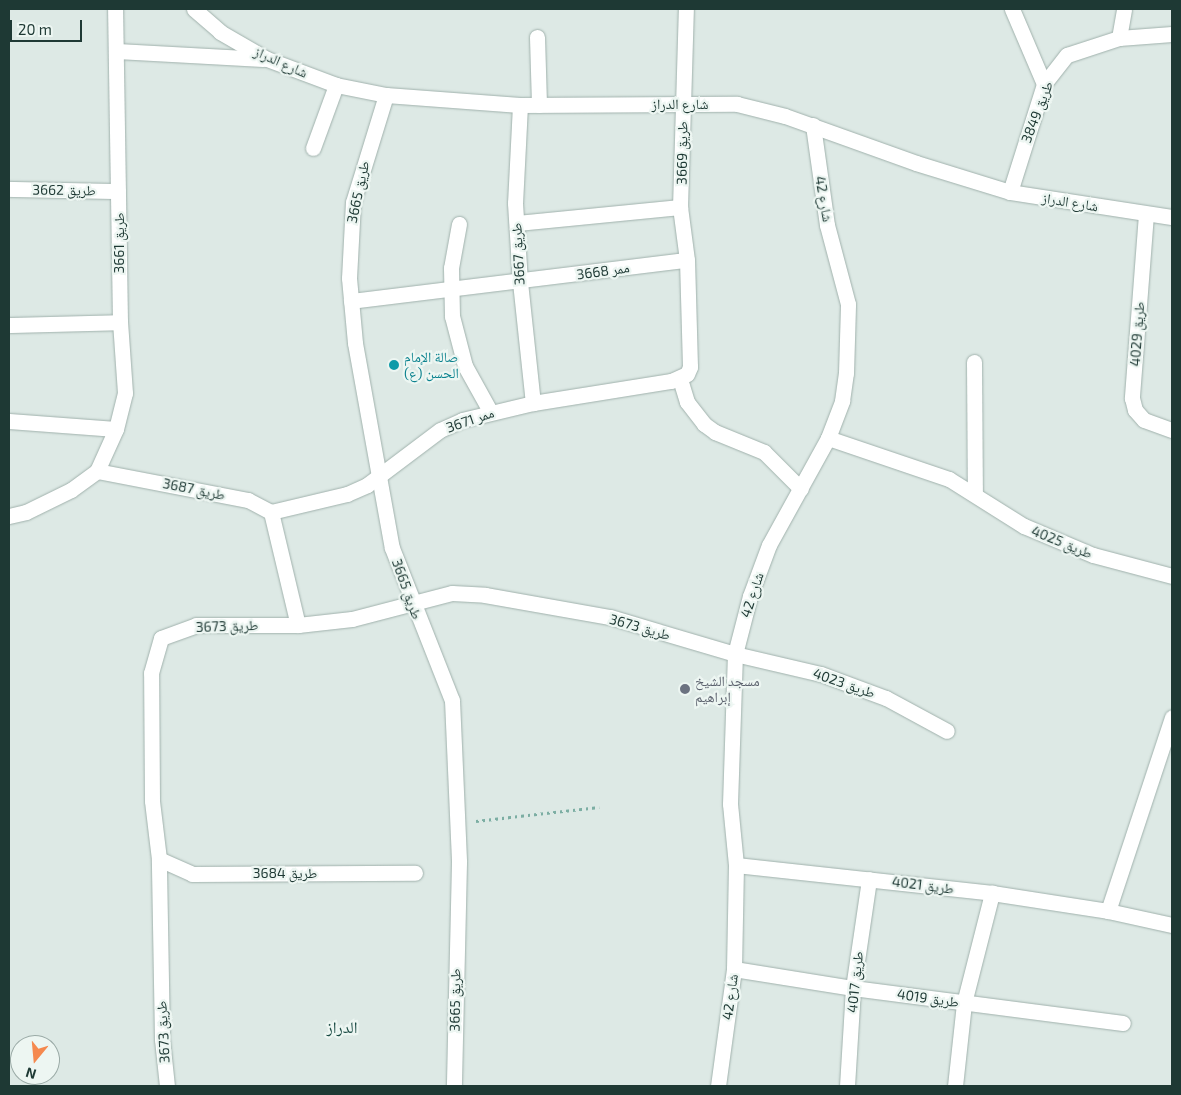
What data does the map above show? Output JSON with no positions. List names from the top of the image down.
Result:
{
  "streets": {
    "street": [
      "شارع الدراز",
      "طريق 3849",
      "طريق 3669",
      "طريق 3662",
      "طريق 3665",
      "شارع 42",
      "طريق 3661",
      "طريق 3667",
      "ممر 3668",
      "طريق 4029",
      "ممر 3671",
      "طريق 3687",
      "طريق 4025",
      "طريق 3673",
      "طريق 4023",
      "طريق 3684",
      "طريق 4021",
      "طريق 4017",
      "طريق 4019"
    ]
  },
  "crossings": [
    ["شارع الدراز", "طريق 3849"],
    ["شارع الدراز", "طريق 3669"],
    ["شارع الدراز", "طريق 3665"],
    ["شارع الدراز", "شارع 42"],
    ["شارع الدراز", "طريق 3667"],
    ["شارع الدراز", "طريق 4029"],
    ["طريق 3669", "ممر 3668"],
    ["طريق 3669", "ممر 3671"],
    ["طريق 3662", "طريق 3661"],
    ["طريق 3665", "ممر 3668"],
    ["طريق 3665", "ممر 3671"],
    ["طريق 3665", "طريق 3673"],
    ["شارع 42", "طريق 4025"],
    ["شارع 42", "طريق 3673"],
    ["شارع 42", "طريق 4023"],
    ["شارع 42", "طريق 4021"],
    ["شارع 42", "طريق 4019"],
    ["طريق 3661", "طريق 3687"],
    ["طريق 3667", "ممر 3668"],
    ["طريق 3667", "ممر 3671"],
    ["ممر 3671", "طريق 3687"],
    ["طريق 3673", "طريق 4023"],
    ["طريق 3673", "طريق 3684"],
    ["طريق 4021", "طريق 4017"],
    ["طريق 4017", "طريق 4019"]
  ],
  "districts": ["الدراز"],
  "places": ["صالة الإمام الحسن (ع)", "مسجد الشيخ إبراهيم"],
  "scale_bar": "20 m",
  "north": "bottom"
}
